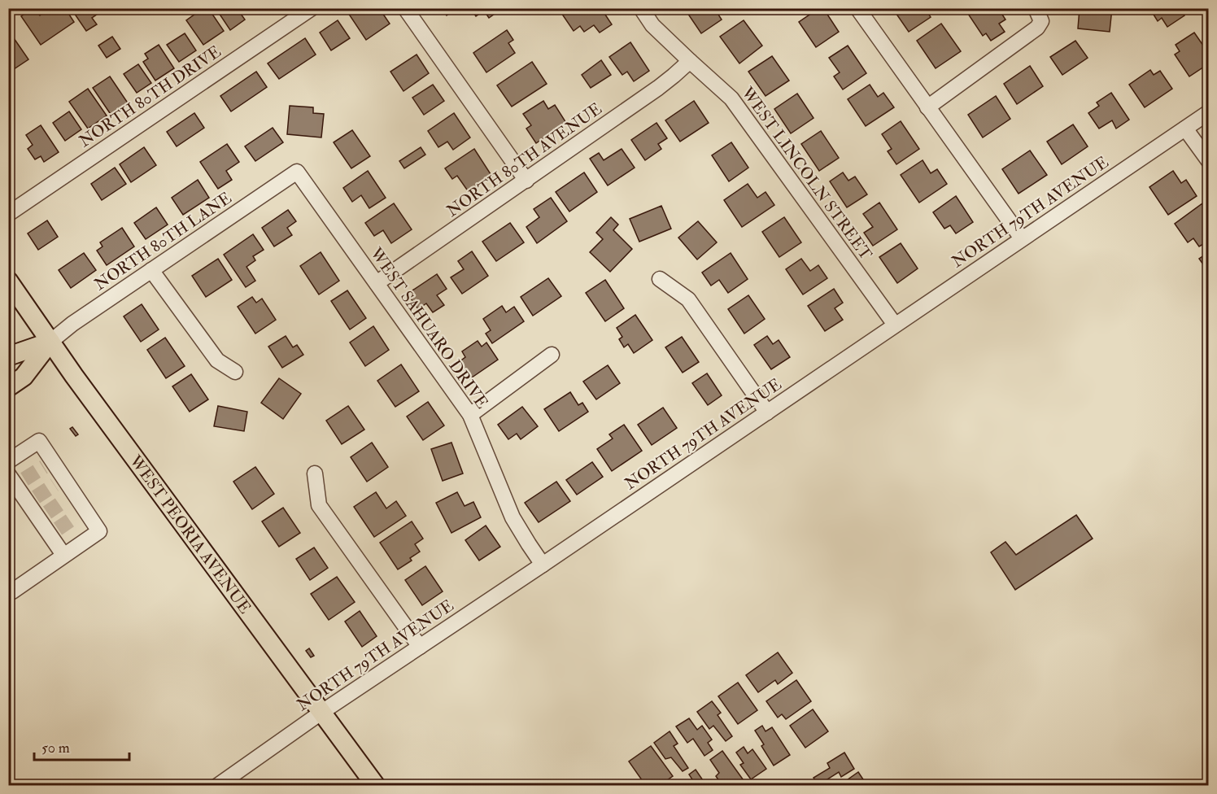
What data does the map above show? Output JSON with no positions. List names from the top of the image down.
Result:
{
  "streets": {
    "main road": ["WEST PEORIA AVENUE"],
    "street": [
      "NORTH 80TH DRIVE",
      "NORTH 80TH AVENUE",
      "WEST LINCOLN STREET",
      "NORTH 79TH AVENUE",
      "NORTH 80TH LANE",
      "WEST SAHUARO DRIVE"
    ]
  },
  "crossings": [
    ["NORTH 80TH AVENUE", "WEST LINCOLN STREET"],
    ["NORTH 80TH AVENUE", "WEST SAHUARO DRIVE"],
    ["WEST LINCOLN STREET", "NORTH 79TH AVENUE"],
    ["NORTH 79TH AVENUE", "WEST SAHUARO DRIVE"],
    ["NORTH 79TH AVENUE", "WEST PEORIA AVENUE"],
    ["NORTH 80TH LANE", "WEST SAHUARO DRIVE"],
    ["NORTH 80TH LANE", "WEST PEORIA AVENUE"]
  ],
  "scale_bar": "50 m"
}
